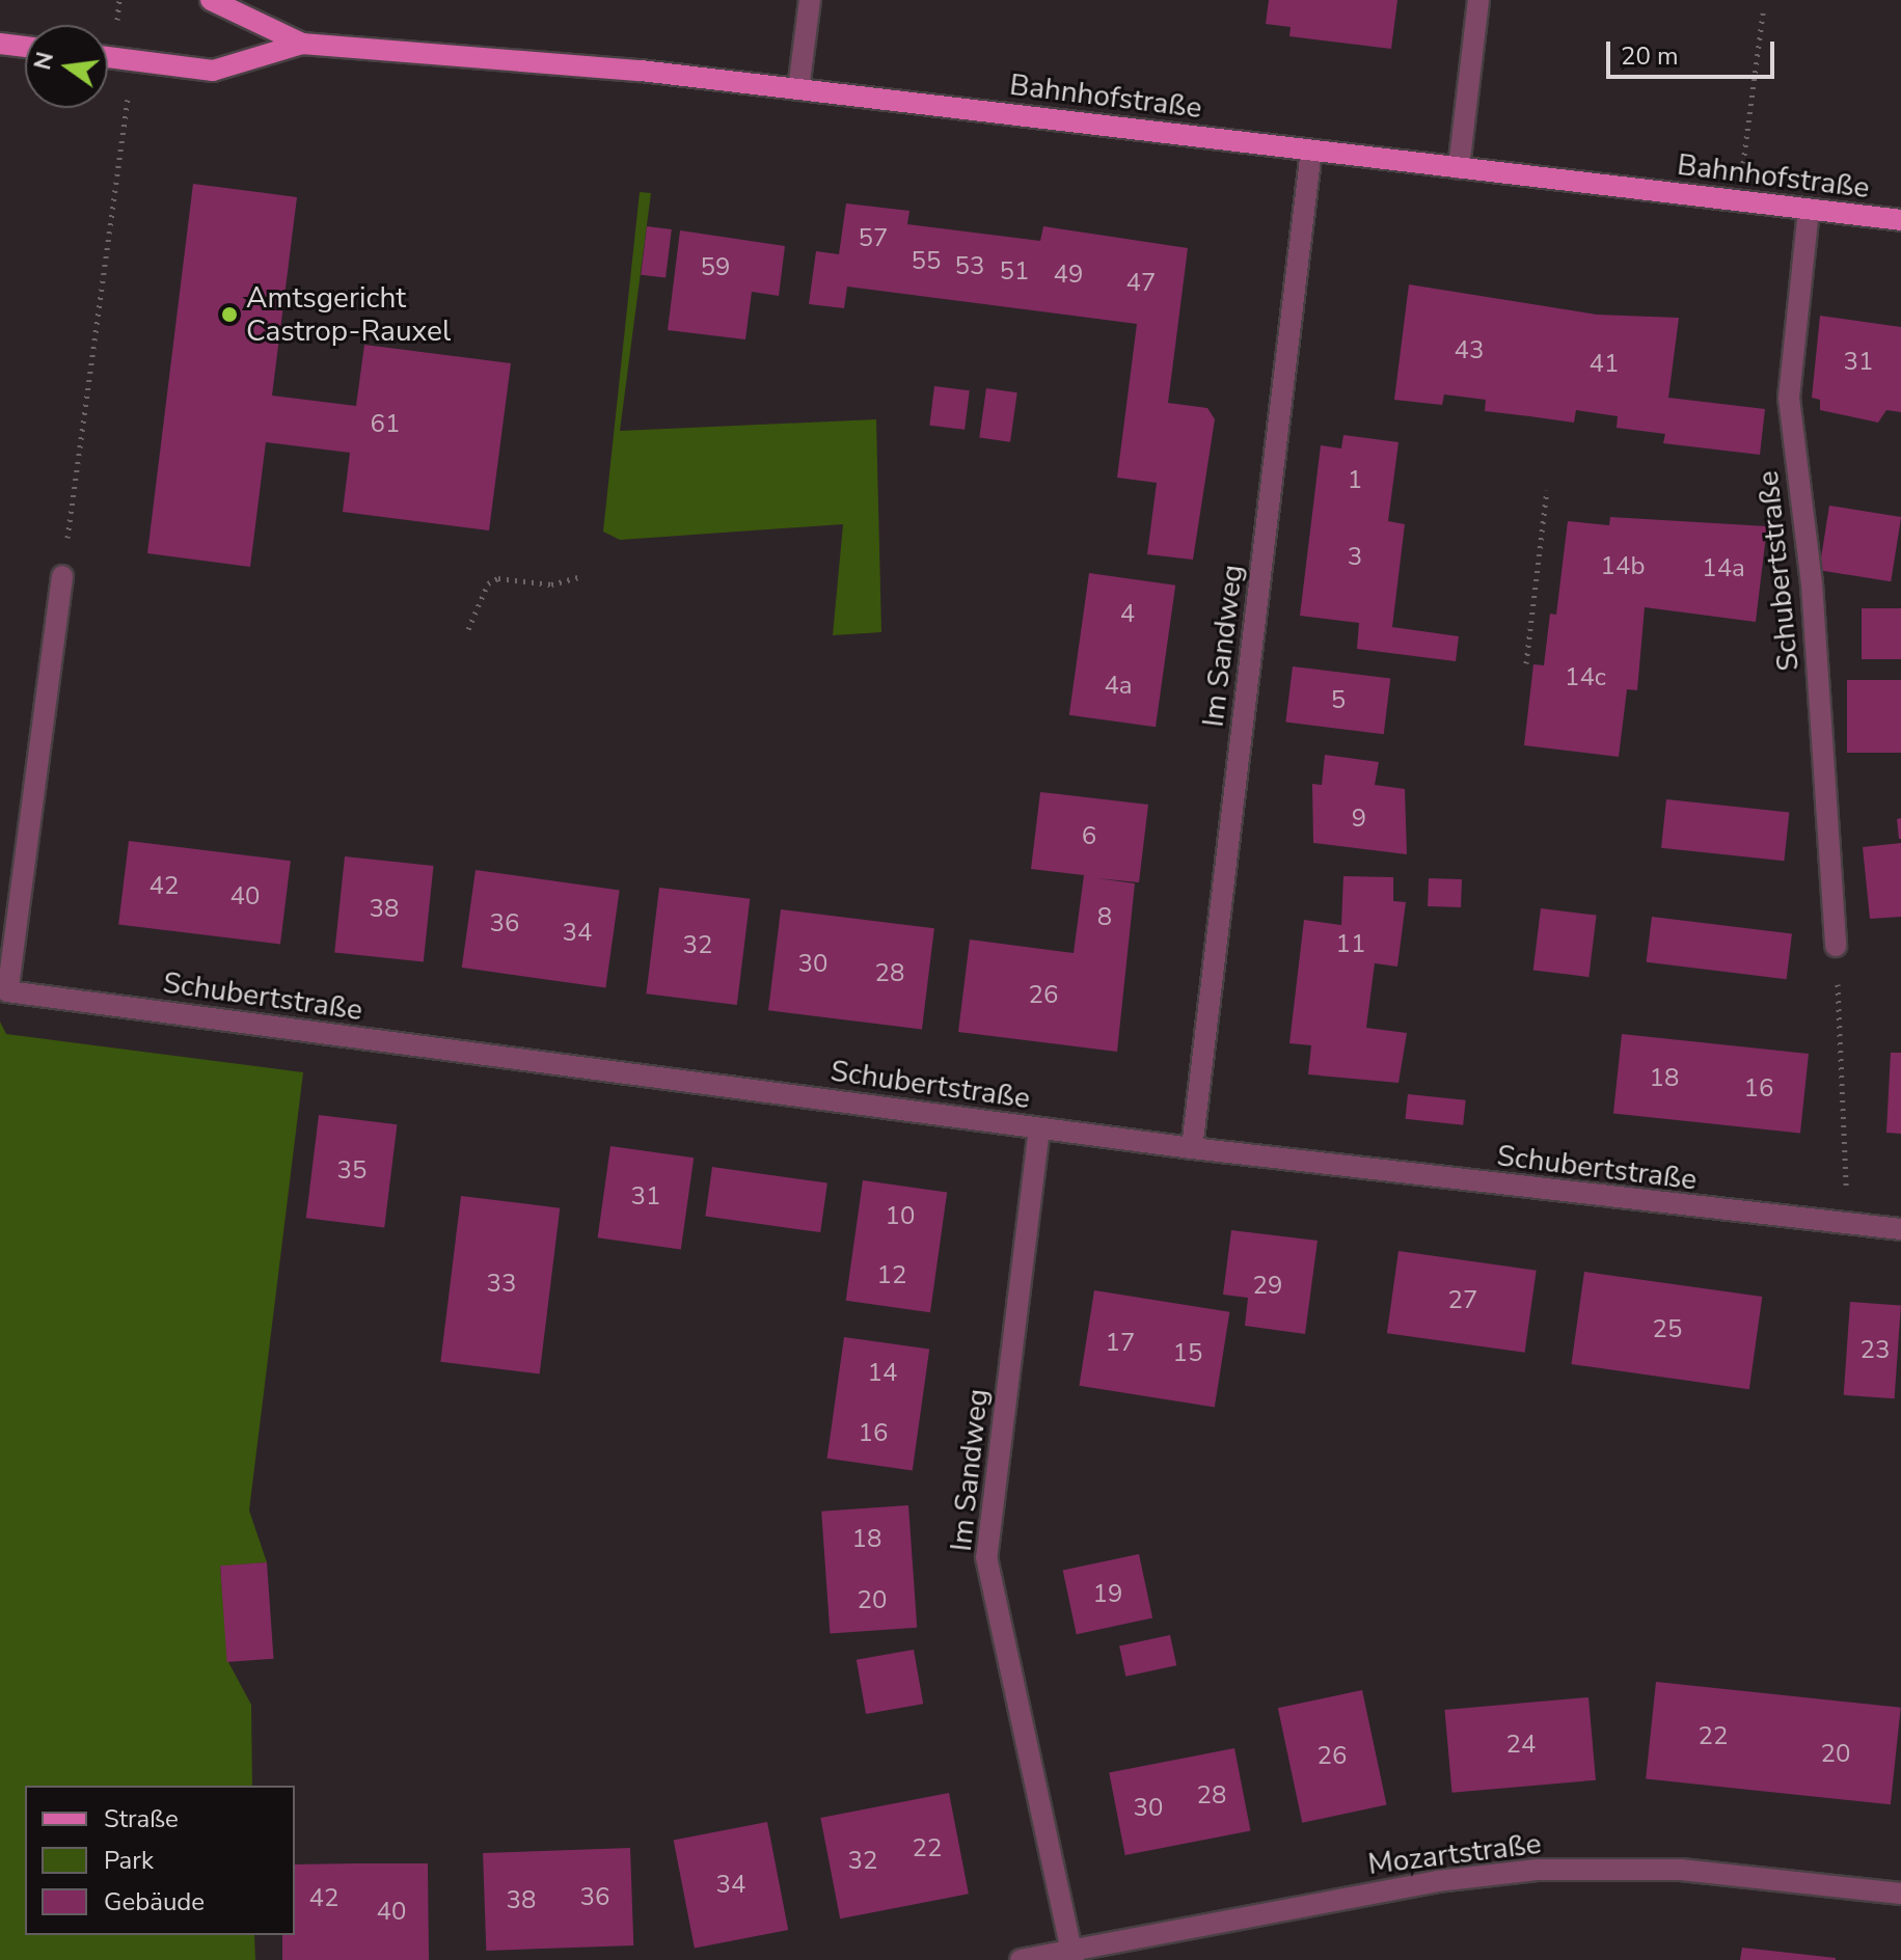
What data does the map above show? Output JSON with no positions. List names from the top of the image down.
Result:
{
  "streets": {
    "main road": ["Bahnhofstraße"],
    "street": ["Schubertstraße", "Im Sandweg", "Mozartstraße"]
  },
  "crossings": [
    ["Bahnhofstraße", "Schubertstraße"],
    ["Bahnhofstraße", "Im Sandweg"],
    ["Schubertstraße", "Im Sandweg"],
    ["Im Sandweg", "Mozartstraße"]
  ],
  "places": ["Amtsgericht Castrop-Rauxel"],
  "house_numbers": [
    "57",
    "55",
    "53",
    "59",
    "51",
    "49",
    "47",
    "43",
    "31",
    "41",
    "61",
    "1",
    "3",
    "14b",
    "14a",
    "4",
    "14c",
    "4a",
    "5",
    "9",
    "6",
    "42",
    "40",
    "38",
    "8",
    "36",
    "34",
    "11",
    "32",
    "30",
    "28",
    "26",
    "18",
    "16",
    "35",
    "31",
    "10",
    "12",
    "33",
    "29",
    "27",
    "25",
    "17",
    "23",
    "15",
    "14",
    "16",
    "18",
    "19",
    "20",
    "22",
    "24",
    "20",
    "26",
    "28",
    "30",
    "22",
    "32",
    "34",
    "36",
    "42",
    "38",
    "40"
  ],
  "legend": ["Straße", "Park", "Gebäude"],
  "scale_bar": "20 m",
  "north": "left"
}
